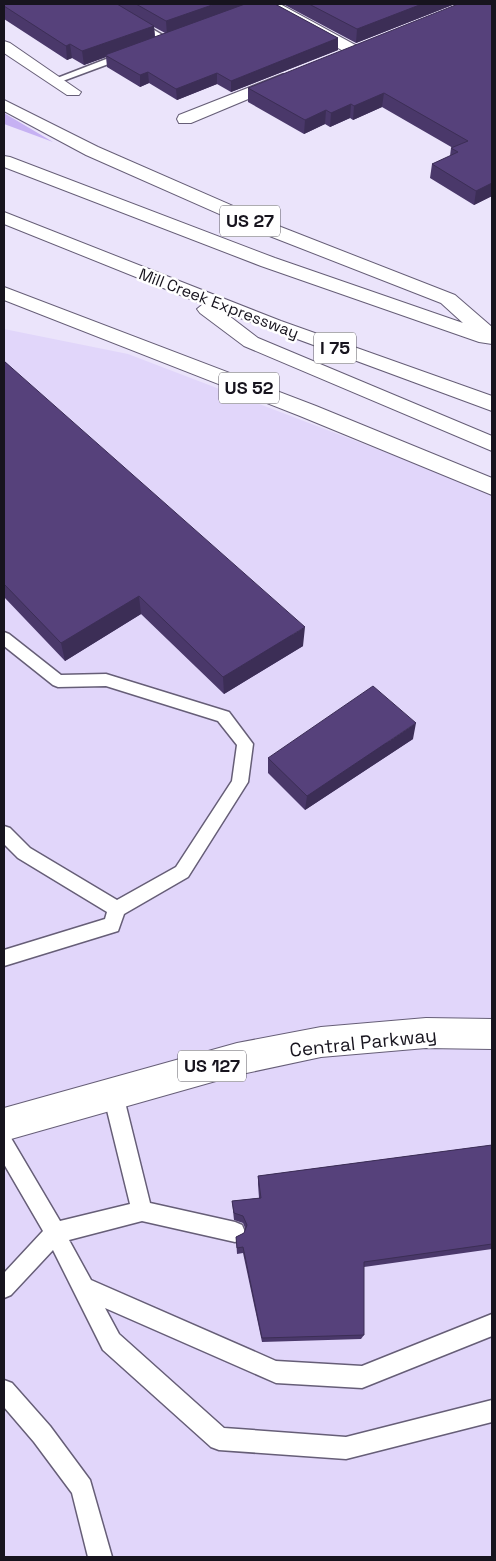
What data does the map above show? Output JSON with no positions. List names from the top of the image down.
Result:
{
  "streets": {
    "main road": [
      "US 27",
      "Mill Creek Expressway",
      "I 75",
      "US 52",
      "Central Parkway",
      "US 127"
    ]
  }
}
